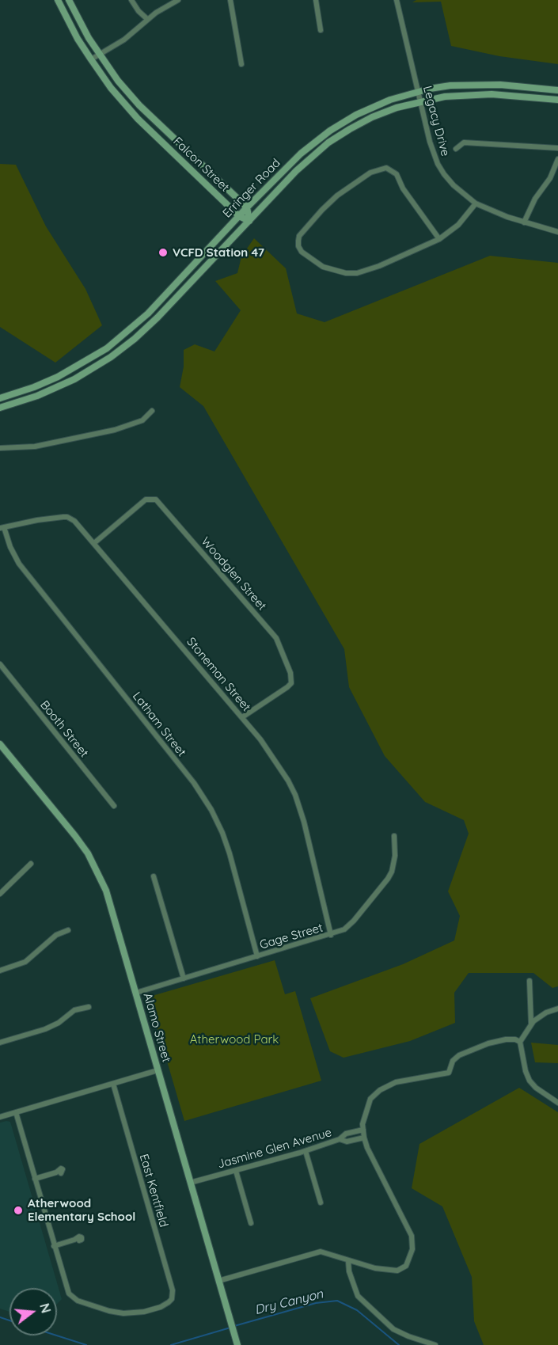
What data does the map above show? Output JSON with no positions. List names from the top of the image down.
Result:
{
  "streets": {
    "main road": ["Falcon Street", "Erringer Road", "Alamo Street"],
    "street": [
      "Legacy Drive",
      "Woodglen Street",
      "Stoneman Street",
      "Latham Street",
      "Booth Street",
      "Gage Street",
      "Jasmine Glen Avenue",
      "East Kentfield"
    ]
  },
  "crossings": [
    ["Legacy Drive", "Erringer Road"],
    ["Falcon Street", "Erringer Road"],
    ["Woodglen Street", "Stoneman Street"],
    ["Stoneman Street", "Latham Street"],
    ["Stoneman Street", "Gage Street"],
    ["Latham Street", "Gage Street"],
    ["Gage Street", "Alamo Street"],
    ["Alamo Street", "Jasmine Glen Avenue"]
  ],
  "water": ["Dry Canyon"],
  "parks": ["Atherwood Park"],
  "places": ["VCFD Station 47", "Atherwood Elementary School"],
  "north": "right"
}
